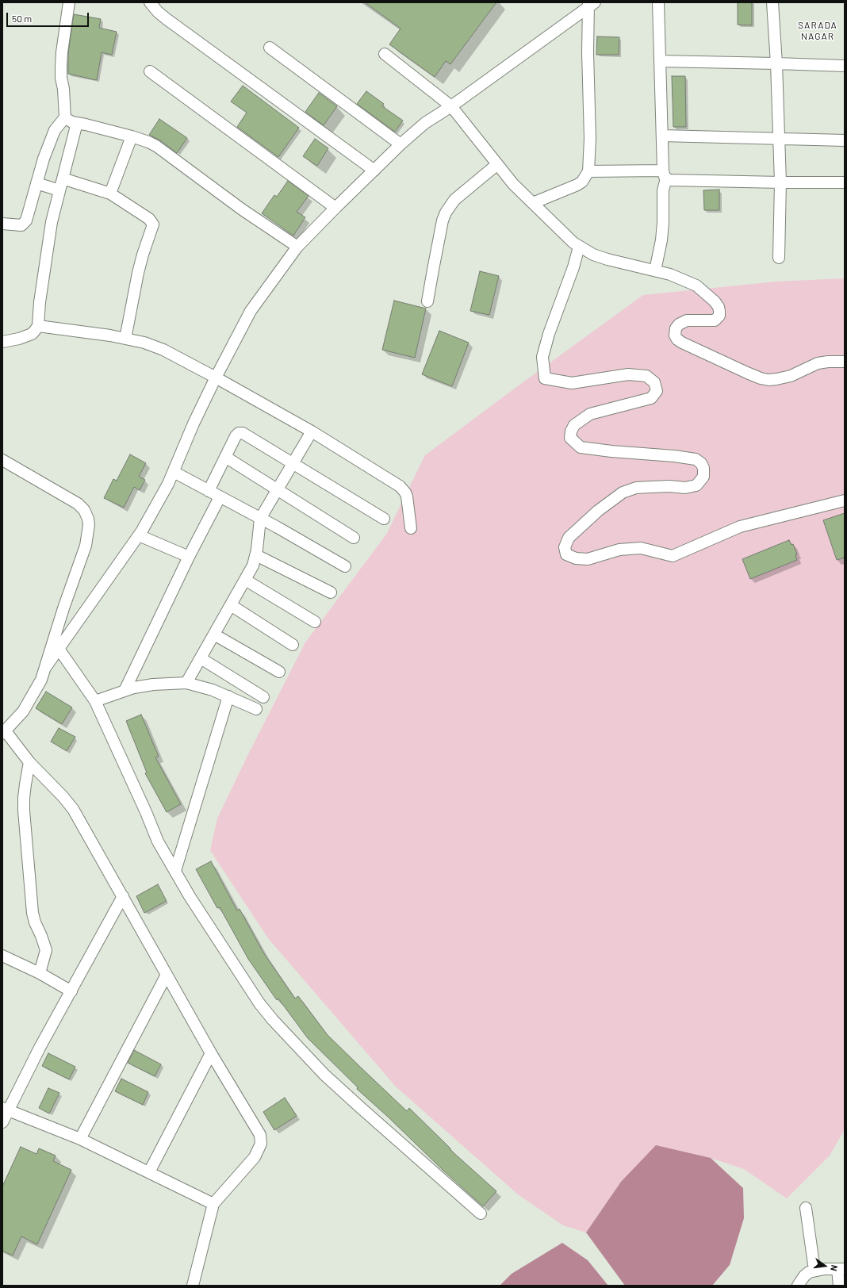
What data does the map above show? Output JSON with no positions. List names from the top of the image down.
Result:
{
  "districts": ["SARADA NAGAR"],
  "scale_bar": "50 m",
  "north": "right"
}
